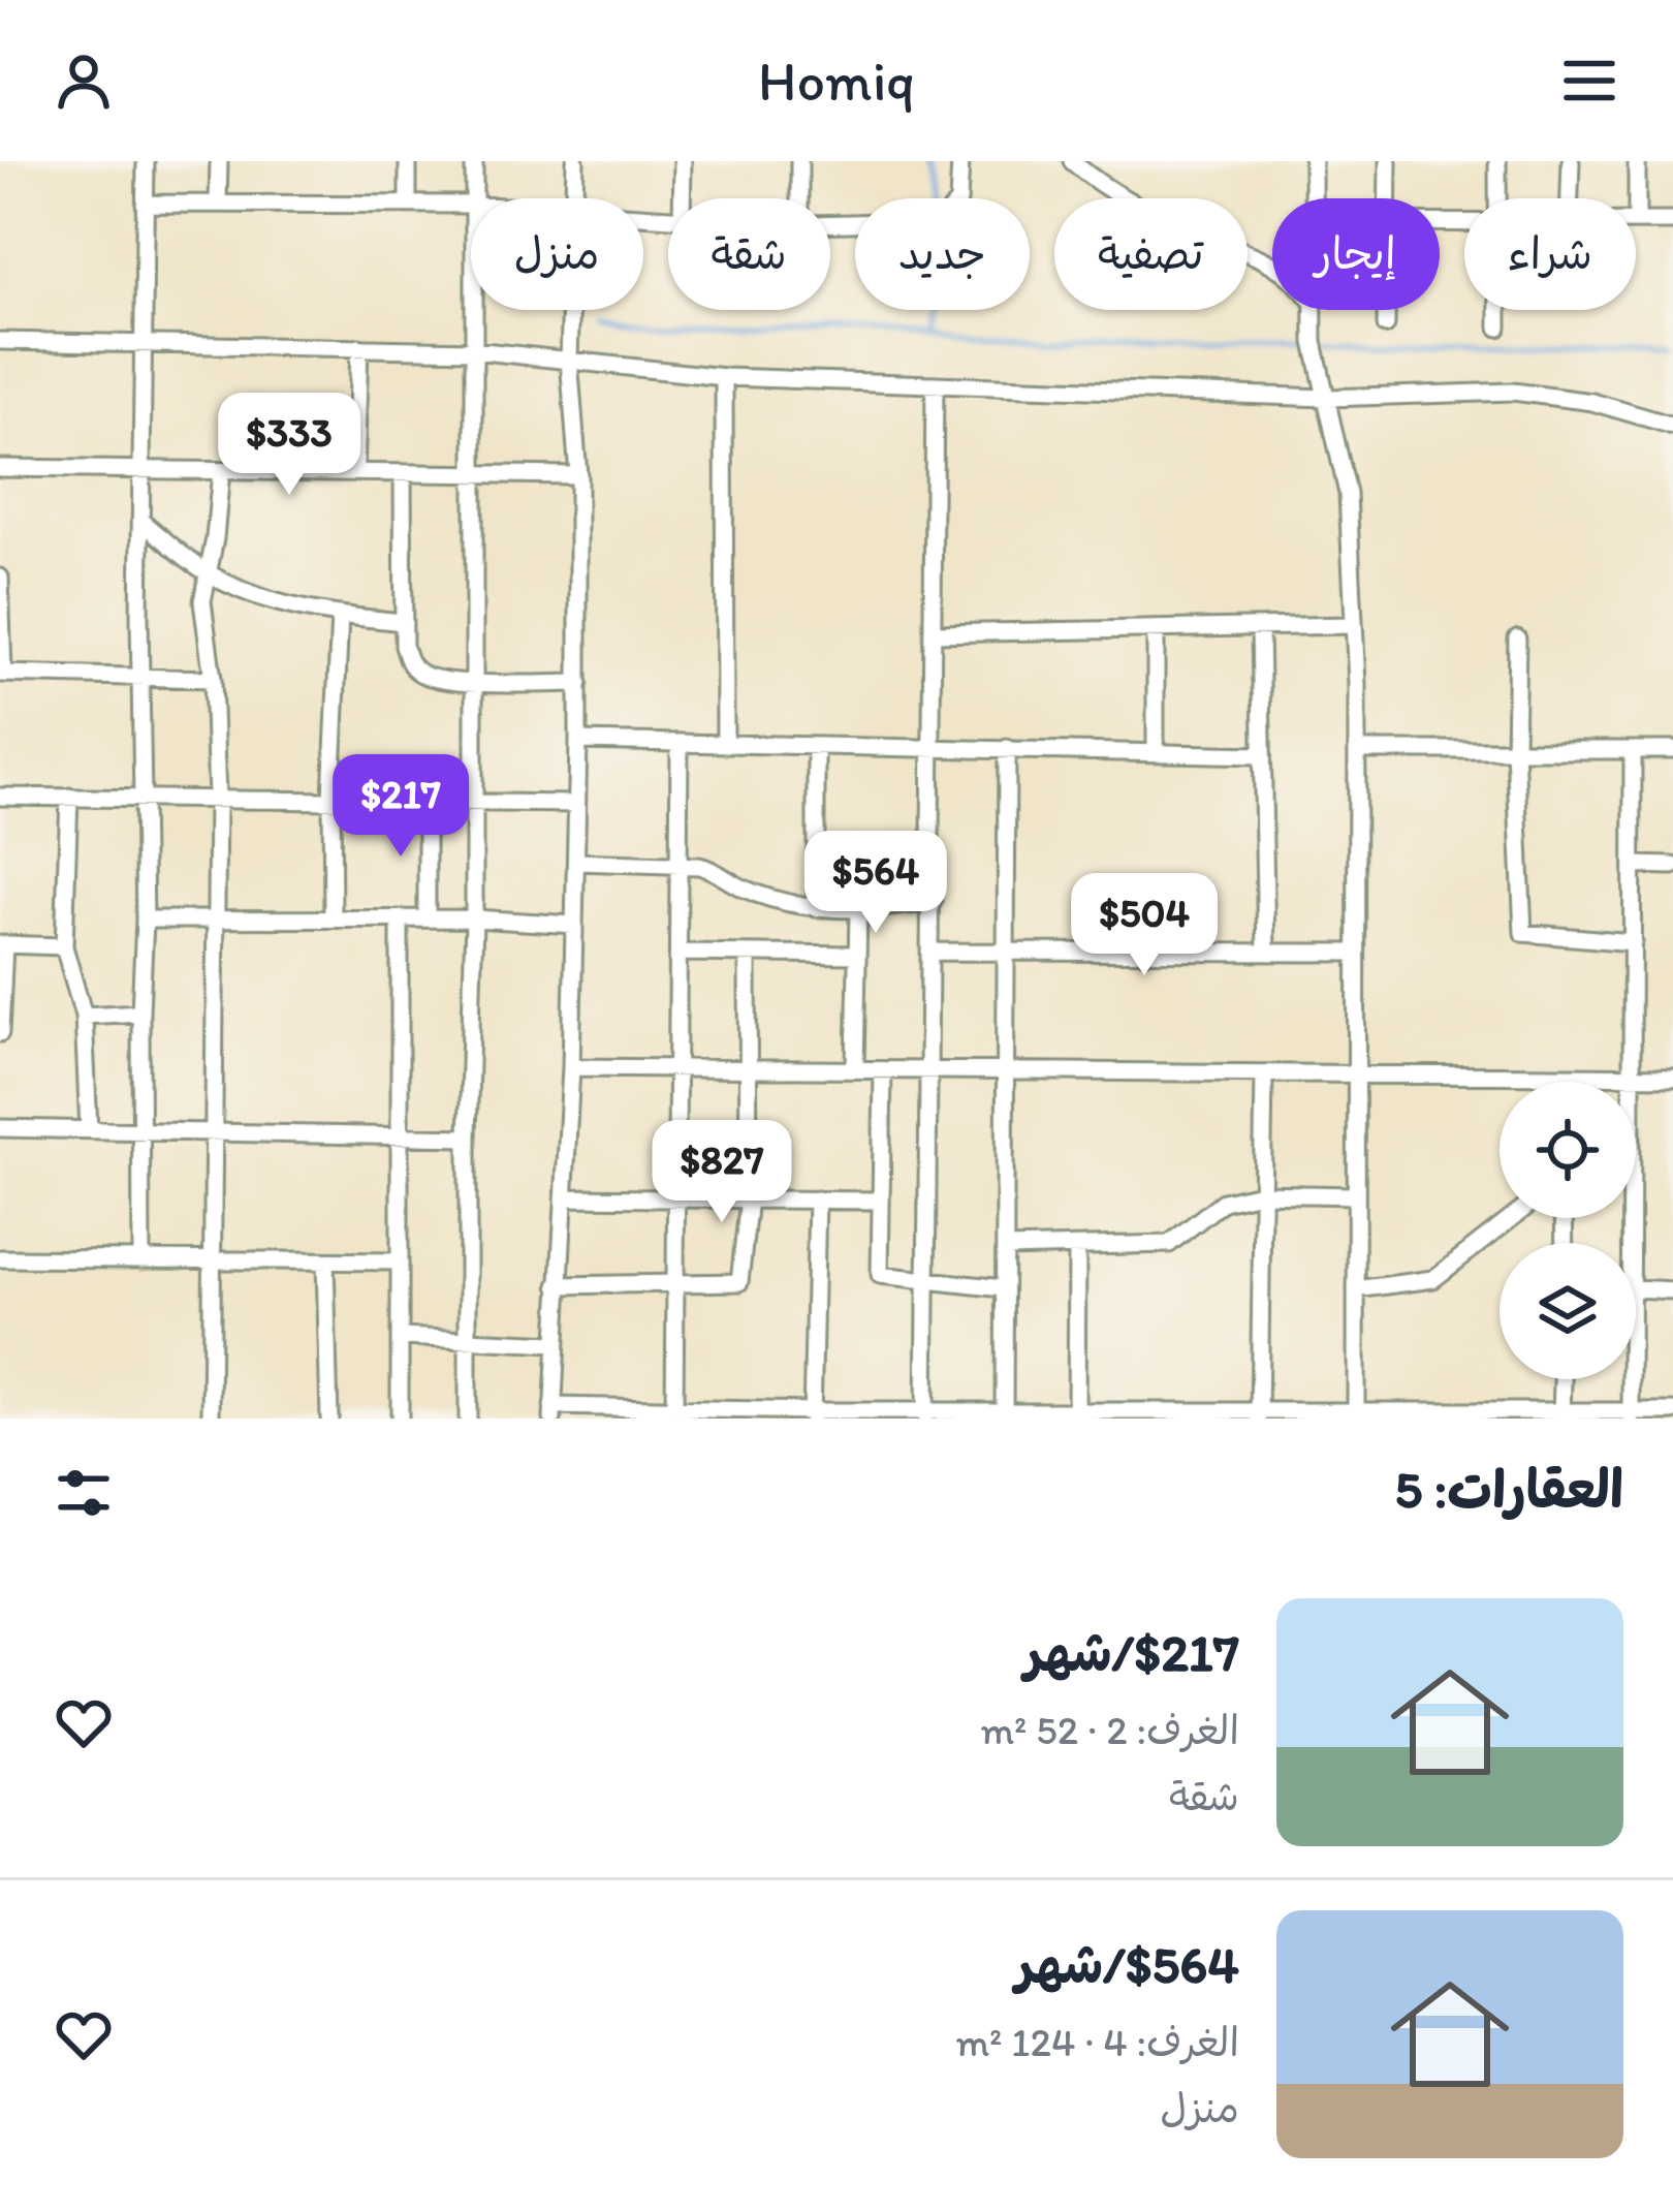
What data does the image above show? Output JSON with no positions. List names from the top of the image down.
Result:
{
  "page": {
    "header": "Homiq",
    "chip": [
      "شراء",
      "إيجار",
      "تصفية",
      "جديد",
      "شقة",
      "منزل"
    ],
    "price": [
      "$333",
      "$217",
      "$564",
      "$504",
      "$827"
    ],
    "heading": "العقارات: 5",
    "list": [
      {
        "name": "$217/شهر",
        "note": "الغرف: 2 · 52 m² · شقة"
      },
      {
        "name": "$564/شهر",
        "note": "الغرف: 4 · 124 m² · منزل"
      }
    ]
  }
}
